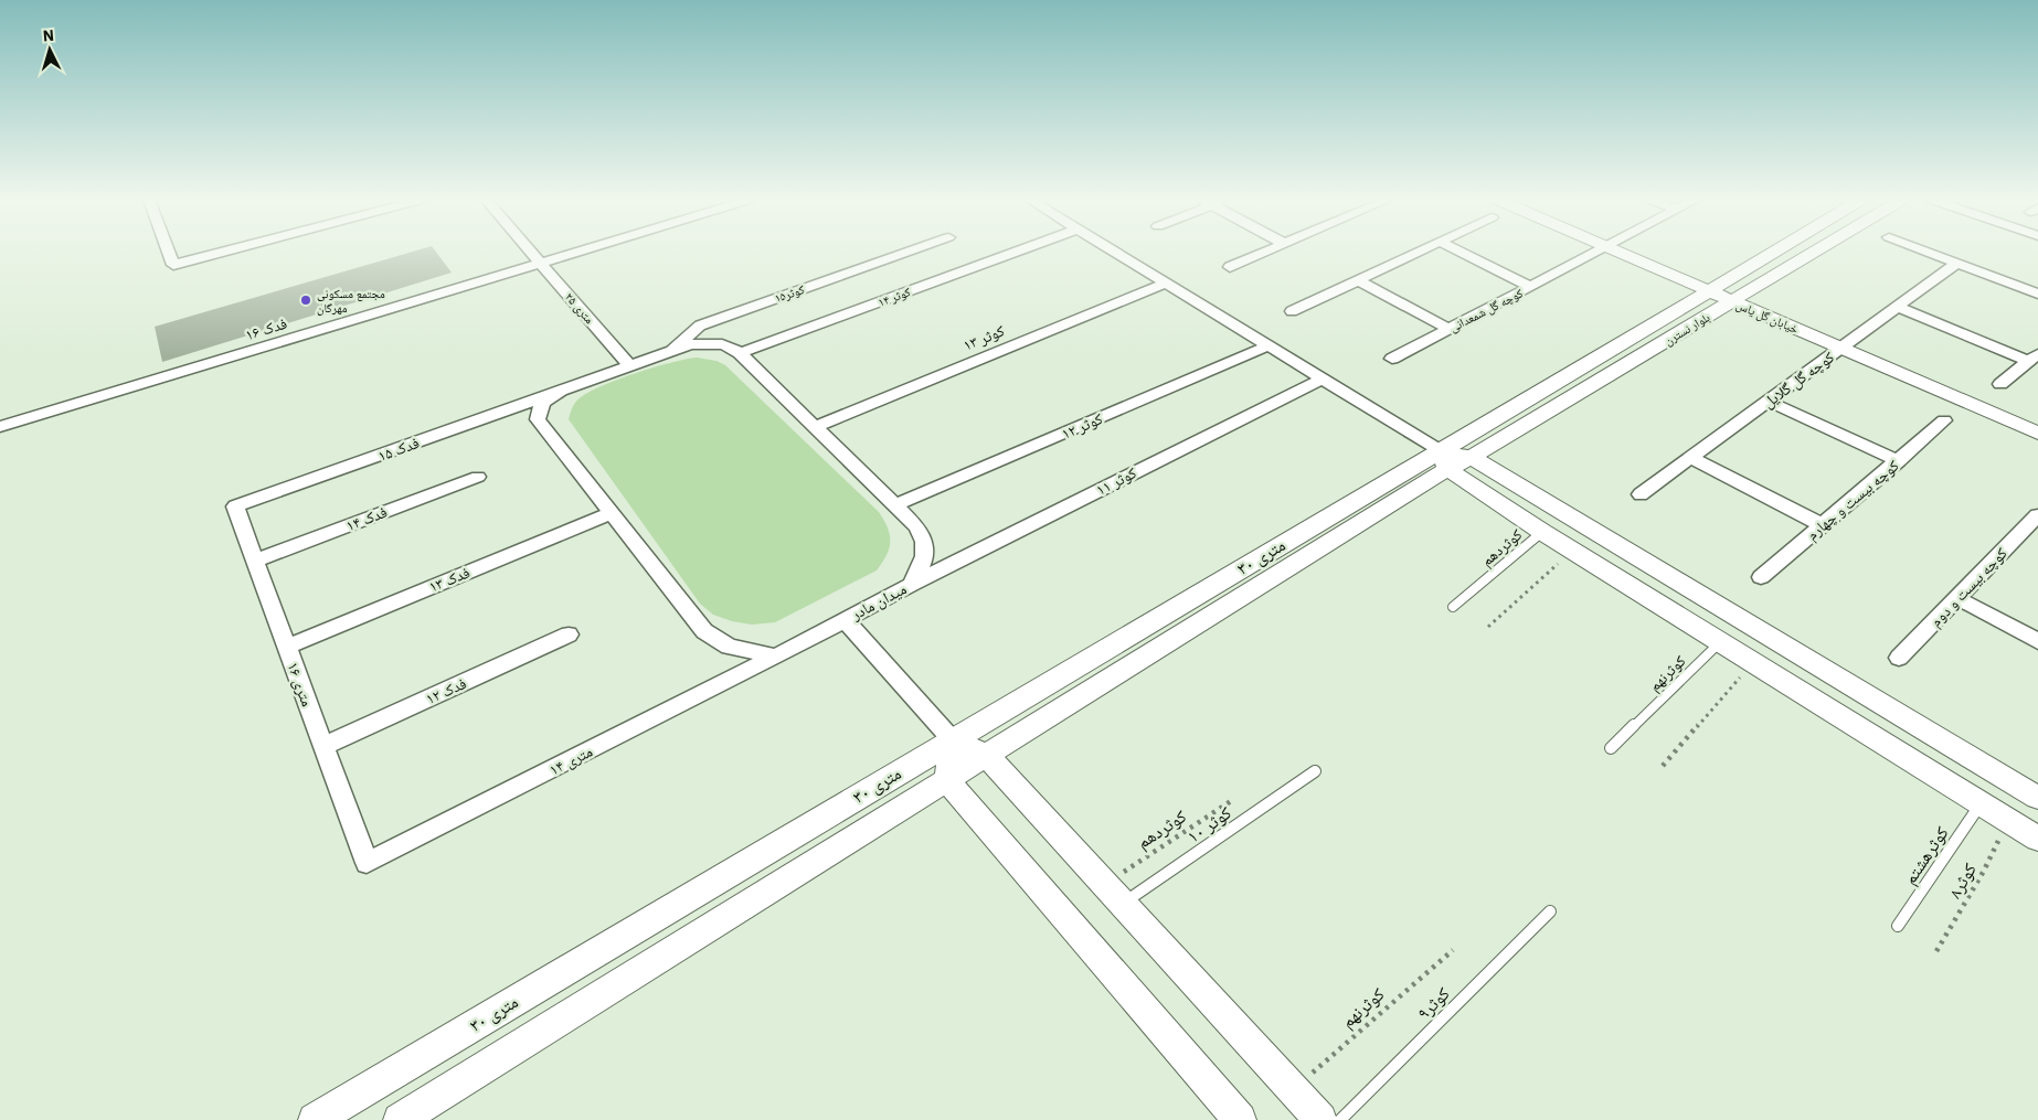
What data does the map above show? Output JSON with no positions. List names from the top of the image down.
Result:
{
  "streets": {
    "street": [
      "کوثر۱۵",
      "کوثر ۱۴",
      "۲۵ متری",
      "کوچه گل شمعدانی",
      "خیابان گل یاس",
      "فدک ۱۶",
      "بلوار نسترن",
      "کوثر ۱۳",
      "کوچه گل گلایل",
      "کوثر ۱۲",
      "فدک ۱۵",
      "کوثر ۱۱",
      "کوچه بیست و چهارم",
      "فدک ۱۴",
      "۳۰ متری",
      "فدک ۱۳",
      "کوچه بیست و دوم",
      "میدان مادر",
      "۱۶ متری",
      "فدک ۱۲",
      "۱۴ متری"
    ],
    "lane": [
      "کوثردهم",
      "کوثرنهم",
      "کوثر ۱۰",
      "کوثرهشتم",
      "کوثر۹"
    ],
    "path": ["کوثر۸"]
  },
  "crossings": [
    ["کوثر۱۵", "میدان مادر"],
    ["کوثر ۱۴", "میدان مادر"],
    ["۲۵ متری", "فدک ۱۶"],
    ["۲۵ متری", "میدان مادر"],
    ["خیابان گل یاس", "بلوار نسترن"],
    ["خیابان گل یاس", "کوچه گل گلایل"],
    ["بلوار نسترن", "۳۰ متری"],
    ["کوثر ۱۳", "میدان مادر"],
    ["کوثر ۱۲", "میدان مادر"],
    ["فدک ۱۵", "میدان مادر"],
    ["فدک ۱۵", "۱۶ متری"],
    ["کوثر ۱۱", "میدان مادر"],
    ["فدک ۱۴", "۱۶ متری"],
    ["کوثردهم", "کوثر ۱۰"],
    ["فدک ۱۳", "میدان مادر"],
    ["فدک ۱۳", "۱۶ متری"],
    ["میدان مادر", "۱۴ متری"],
    ["۱۶ متری", "فدک ۱۲"],
    ["۱۶ متری", "۱۴ متری"]
  ],
  "places": ["مجتمع مسکونی مهرگان"],
  "north": "top"
}
